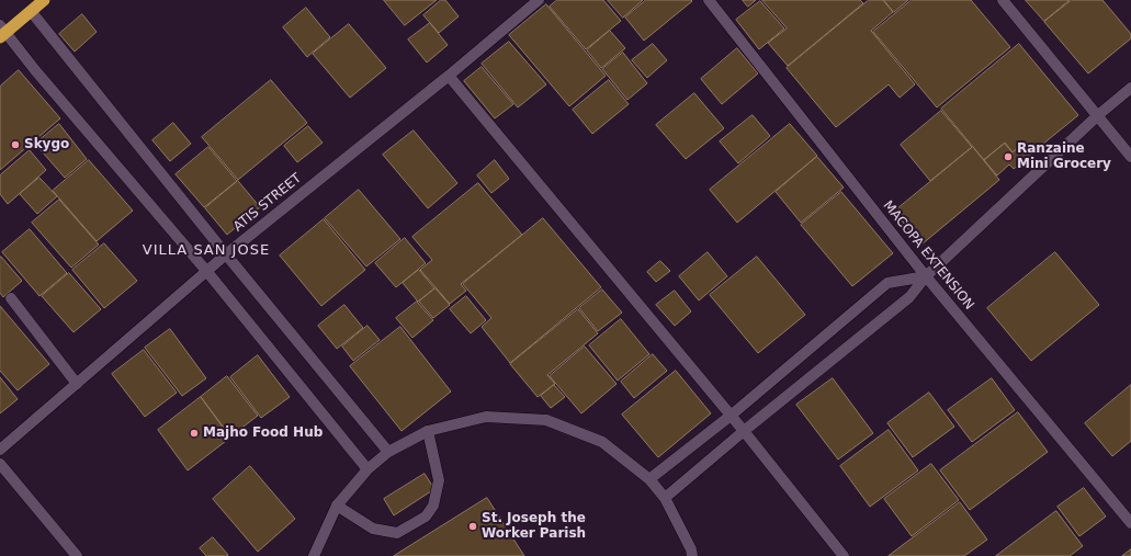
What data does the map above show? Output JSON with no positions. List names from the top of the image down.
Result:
{
  "streets": {
    "street": ["ATIS STREET", "MACOPA EXTENSION"]
  },
  "districts": ["VILLA SAN JOSE"],
  "places": [
    "Skygo",
    "Ranzaine Mini Grocery",
    "Majho Food Hub",
    "St. Joseph the Worker Parish"
  ]
}
